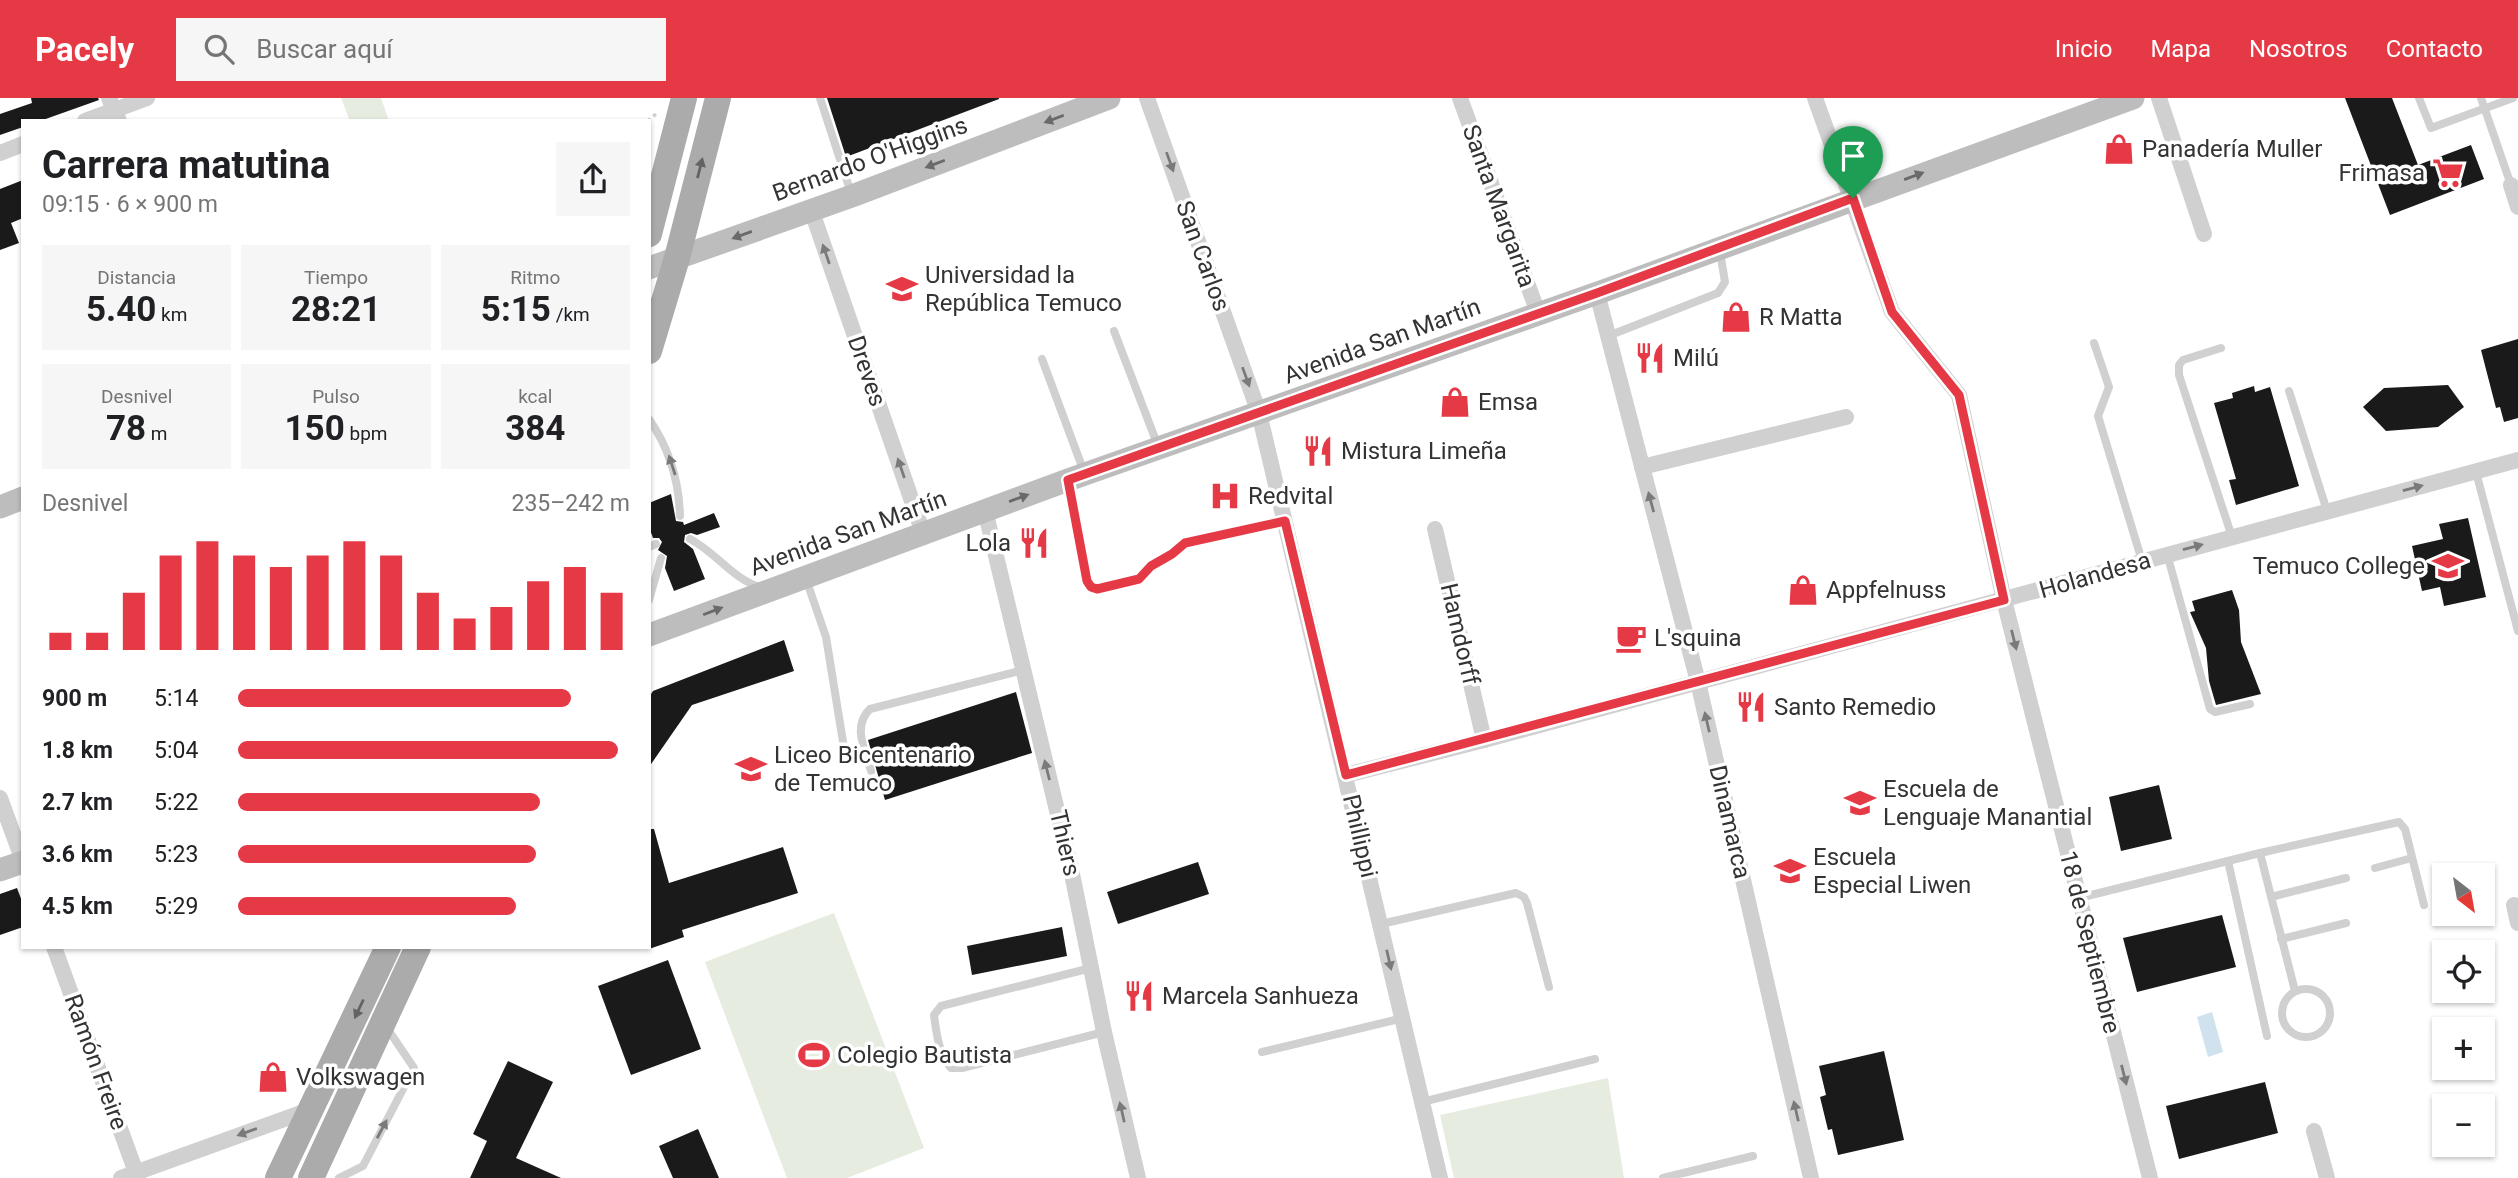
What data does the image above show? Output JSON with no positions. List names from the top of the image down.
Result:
{
  "streets": {
    "main road": ["Bernardo O'Higgins", "Avenida San Martín"],
    "street": [
      "Santa Margarita",
      "San Carlos",
      "Dreves",
      "Holandesa",
      "Hamdorff",
      "Dinamarca",
      "Phillippi",
      "Thiers",
      "18 de Septiembre",
      "Ramón Freire"
    ]
  },
  "crossings": [
    ["Bernardo O'Higgins", "Dreves"],
    ["Santa Margarita", "Avenida San Martín"],
    ["San Carlos", "Avenida San Martín"],
    ["San Carlos", "Phillippi"],
    ["Avenida San Martín", "Dreves"],
    ["Avenida San Martín", "Dinamarca"],
    ["Avenida San Martín", "Phillippi"],
    ["Avenida San Martín", "Thiers"],
    ["Avenida San Martín", "18 de Septiembre"],
    ["Holandesa", "Hamdorff"],
    ["Holandesa", "Dinamarca"],
    ["Holandesa", "Phillippi"],
    ["Holandesa", "18 de Septiembre"]
  ],
  "one_way": [
    "Bernardo O'Higgins",
    "San Carlos",
    "Dreves",
    "Dinamarca",
    "Thiers",
    "18 de Septiembre"
  ],
  "places": {
    "shop": [
      "Panadería Muller",
      "R Matta",
      "Emsa",
      "Appfelnuss",
      "Volkswagen"
    ],
    "supermarket": ["Frimasa"],
    "school or university": [
      "Universidad la República Temuco",
      "Temuco College",
      "Liceo Bicentenario de Temuco",
      "Escuela de Lenguaje Manantial",
      "Escuela Especial Liwen"
    ],
    "restaurant": [
      "Milú",
      "Mistura Limeña",
      "Lola",
      "Santo Remedio",
      "Marcela Sanhueza"
    ],
    "hospital": ["Redvital"],
    "cafe": ["L'squina"],
    "sports": ["Colegio Bautista"]
  },
  "north": "bottom right",
  "page": {
    "header": "Pacely",
    "search": "Buscar aquí",
    "nav": [
      "Inicio",
      "Mapa",
      "Nosotros",
      "Contacto"
    ],
    "heading": ["Carrera matutina", "09:15 · 6 × 900 m"],
    "stats": [
      ["Distancia", "5.40 km"],
      ["Tiempo", "28:21"],
      ["Ritmo", "5:15 /km"],
      ["Desnivel", "78 m"],
      ["Pulso", "150 bpm"],
      ["kcal", "384"]
    ],
    "chart": ["Desnivel", "235–242 m"],
    "list": [
      {
        "name": "900 m",
        "note": "5:14"
      },
      {
        "name": "1.8 km",
        "note": "5:04"
      },
      {
        "name": "2.7 km",
        "note": "5:22"
      },
      {
        "name": "3.6 km",
        "note": "5:23"
      },
      {
        "name": "4.5 km",
        "note": "5:29"
      }
    ],
    "map_buttons": ["+", "−"]
  }
}
